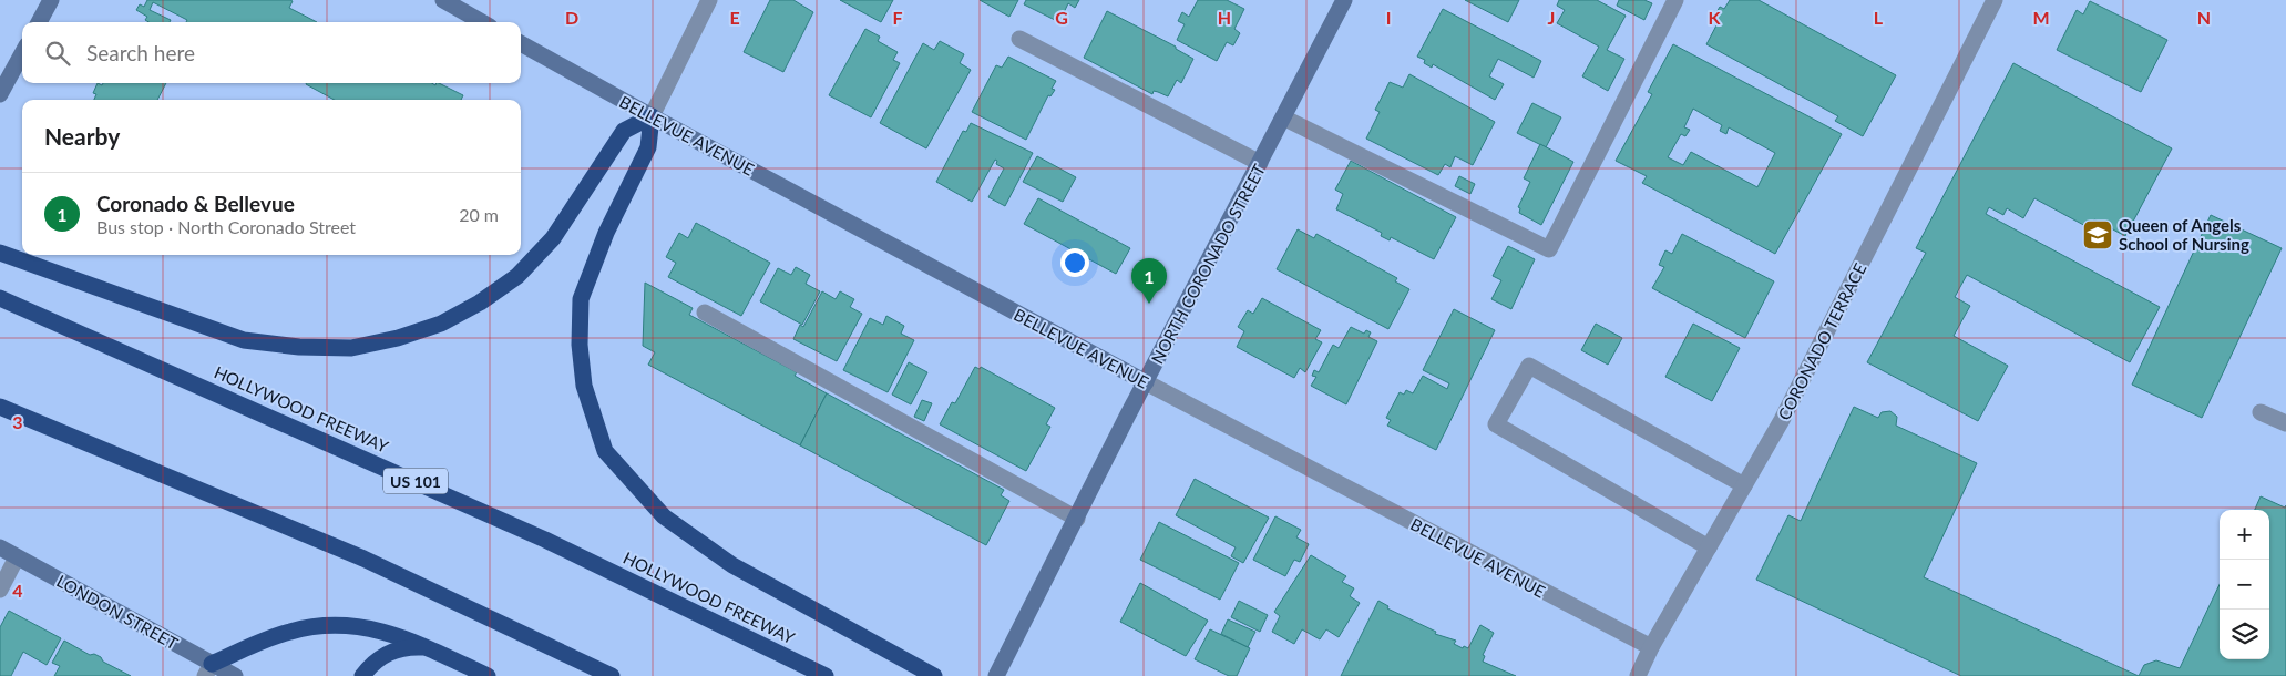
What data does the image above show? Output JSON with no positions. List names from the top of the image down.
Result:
{
  "streets": {
    "highway": ["HOLLYWOOD FREEWAY", "US 101"],
    "street": [
      "BELLEVUE AVENUE",
      "NORTH CORONADO STREET",
      "CORONADO TERRACE",
      "LONDON STREET"
    ]
  },
  "crossings": [
    ["BELLEVUE AVENUE", "NORTH CORONADO STREET"],
    ["BELLEVUE AVENUE", "CORONADO TERRACE"]
  ],
  "places": {
    "school or university": ["Queen of Angels School of Nursing"]
  },
  "page": {
    "search": "Search here",
    "heading": "Nearby",
    "list": [
      {
        "mark": "1",
        "name": "Coronado & Bellevue",
        "note": "Bus stop · North Coronado Street",
        "value": "20 m"
      }
    ],
    "pins": "1",
    "map_buttons": ["+", "−"]
  },
  "grid": {
    "columns": [
      "D",
      "E",
      "F",
      "G",
      "H",
      "I",
      "J",
      "K",
      "L",
      "M",
      "N"
    ],
    "rows": ["3", "4"]
  }
}
